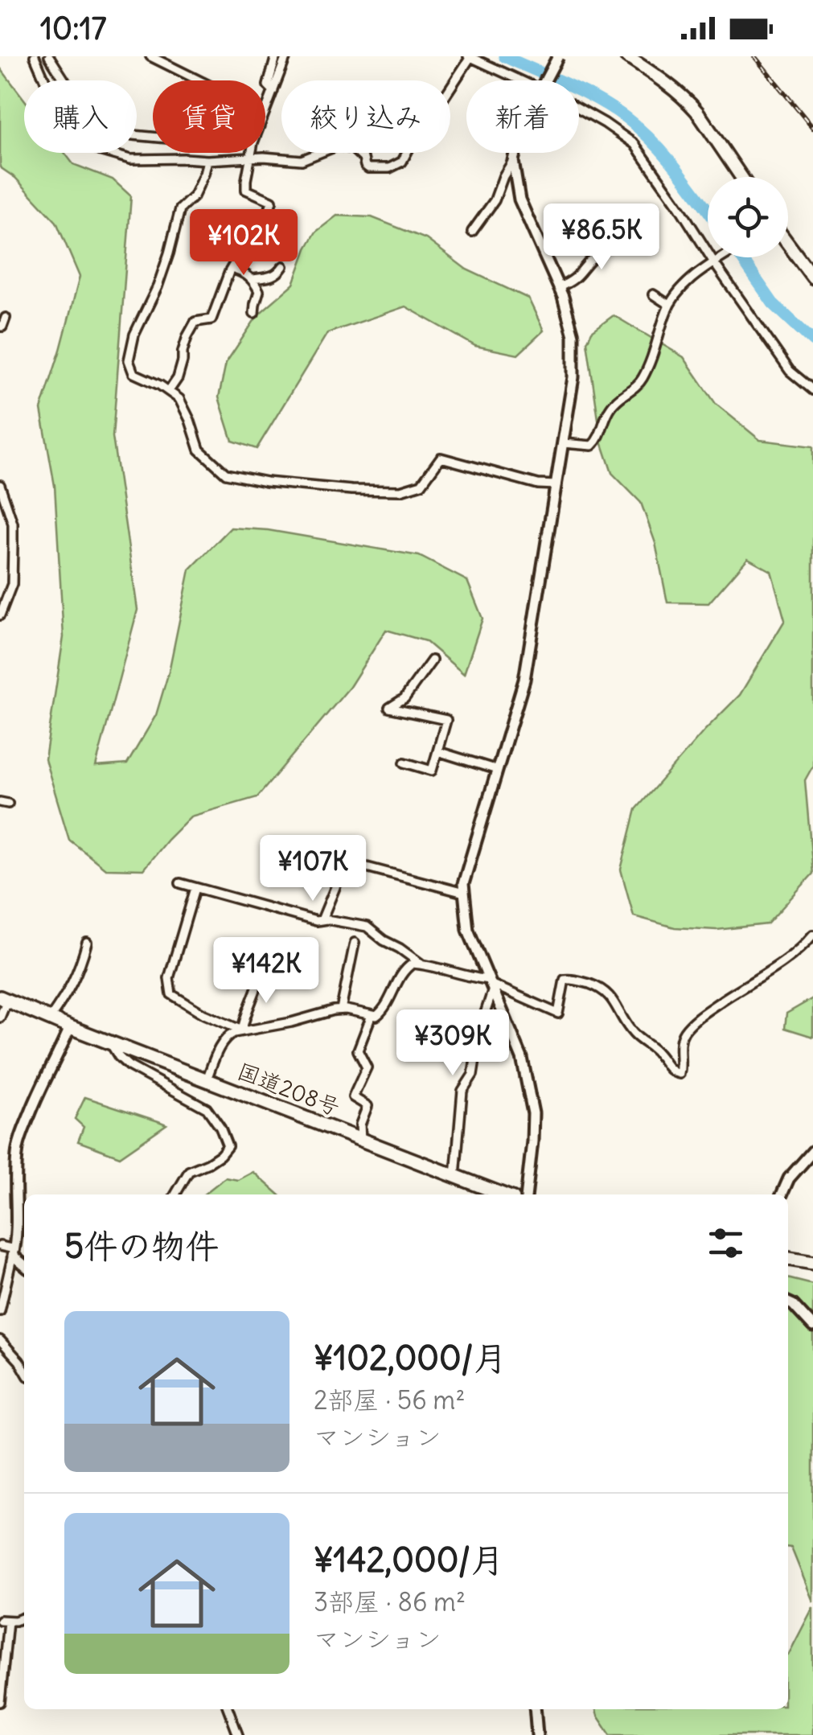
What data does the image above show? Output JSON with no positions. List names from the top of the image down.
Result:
{
  "streets": {
    "highway": ["国道208号"]
  },
  "page": {
    "status": "10:17",
    "chip": [
      "購入",
      "賃貸",
      "絞り込み",
      "新着"
    ],
    "price": [
      "¥86.5K",
      "¥102K",
      "¥107K",
      "¥142K",
      "¥309K"
    ],
    "heading": "5件の物件",
    "list": [
      {
        "name": "¥102,000/月",
        "note": "2部屋 · 56 m² · マンション"
      },
      {
        "name": "¥142,000/月",
        "note": "3部屋 · 86 m² · マンション"
      }
    ]
  }
}
